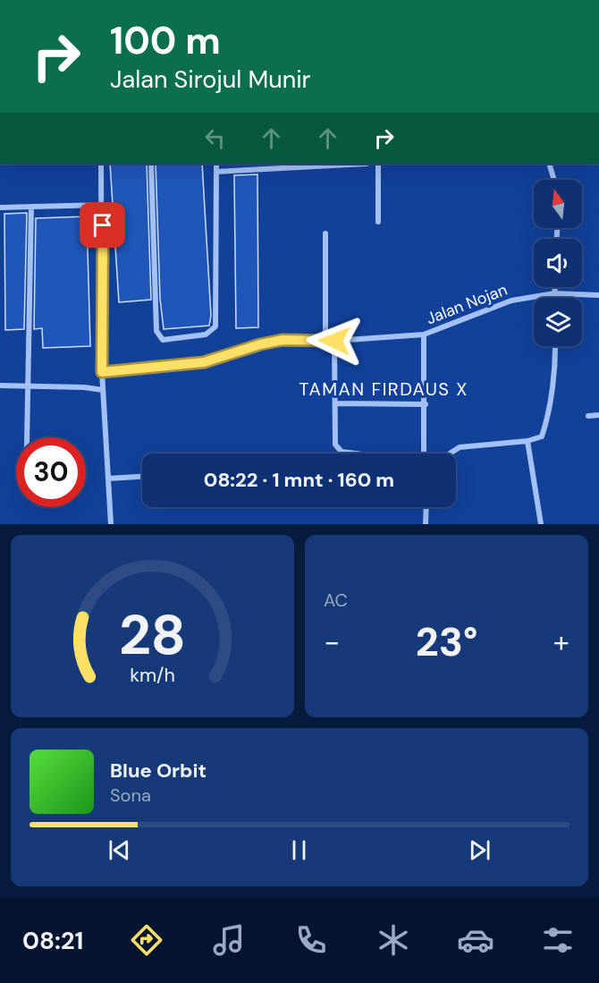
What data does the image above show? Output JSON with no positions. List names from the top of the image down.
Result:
{
  "streets": {
    "street": ["Jalan Nojan"]
  },
  "districts": ["TAMAN FIRDAUS X"],
  "north": "top",
  "page": {
    "turn": ["100 m", "Jalan Sirojul Munir"],
    "limit": "30",
    "trip": "08:22 · 1 mnt · 160 m",
    "tile": "AC",
    "heat": ["−", "23°", "+"],
    "song": ["Blue Orbit", "Sona"],
    "tabs": "08:21",
    "gauge": ["28", "km/h"]
  }
}
